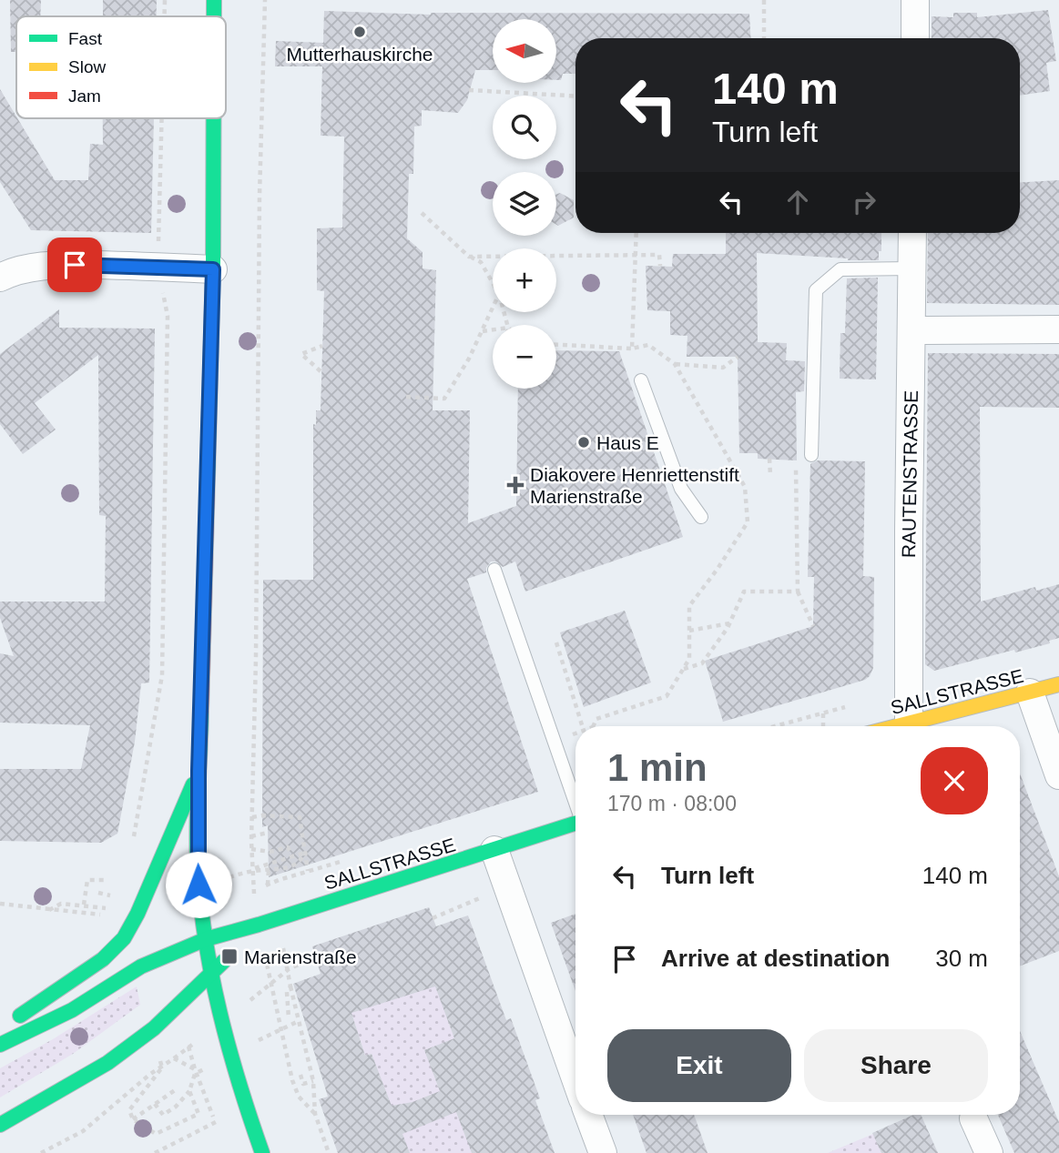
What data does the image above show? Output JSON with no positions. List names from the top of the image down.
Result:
{
  "streets": {
    "main road": ["SALLSTRASSE"],
    "street": ["RAUTENSTRASSE"]
  },
  "crossings": [
    ["RAUTENSTRASSE", "SALLSTRASSE"]
  ],
  "places": {
    "other": ["Mutterhauskirche", "Haus E"],
    "health": ["Diakovere Henriettenstift Marienstraße"],
    "transit": ["Marienstraße"]
  },
  "legend": ["Fast", "Slow", "Jam"],
  "north": "left",
  "page": {
    "map_buttons": ["+", "−"],
    "turn": ["140 m", "Turn left"],
    "heading": ["1 min", "170 m · 08:00"],
    "list": [
      {
        "name": "Turn left",
        "value": "140 m"
      },
      {
        "name": "Arrive at destination",
        "value": "30 m"
      }
    ],
    "buttons": ["Exit", "Share"]
  }
}
